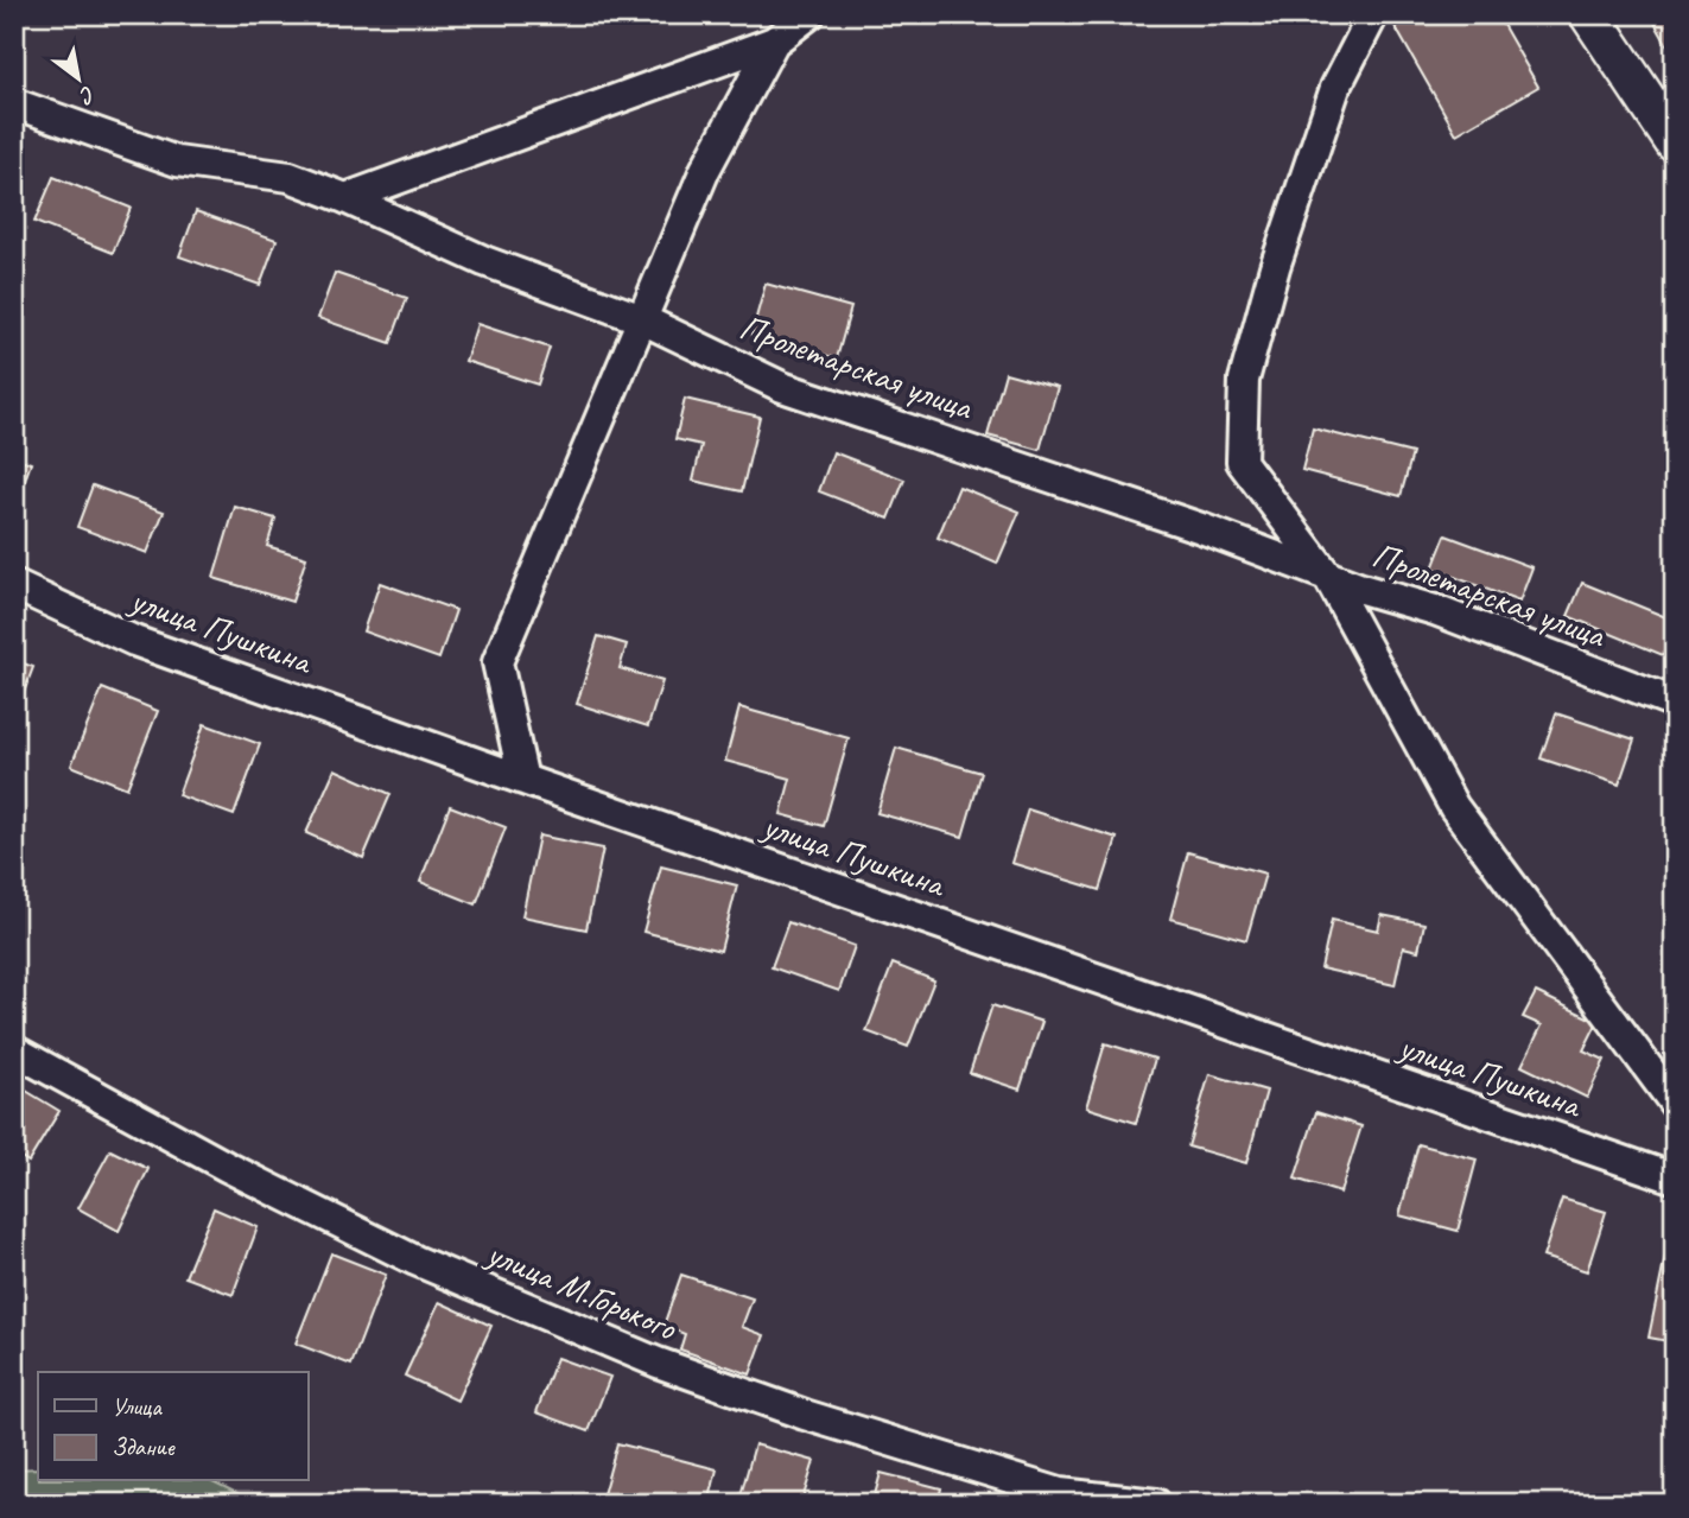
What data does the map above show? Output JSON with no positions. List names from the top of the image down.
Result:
{
  "streets": {
    "street": ["Пролетарская улица", "улица Пушкина", "улица М.Горького"]
  },
  "legend": ["Улица", "Здание"],
  "north": "bottom right"
}
